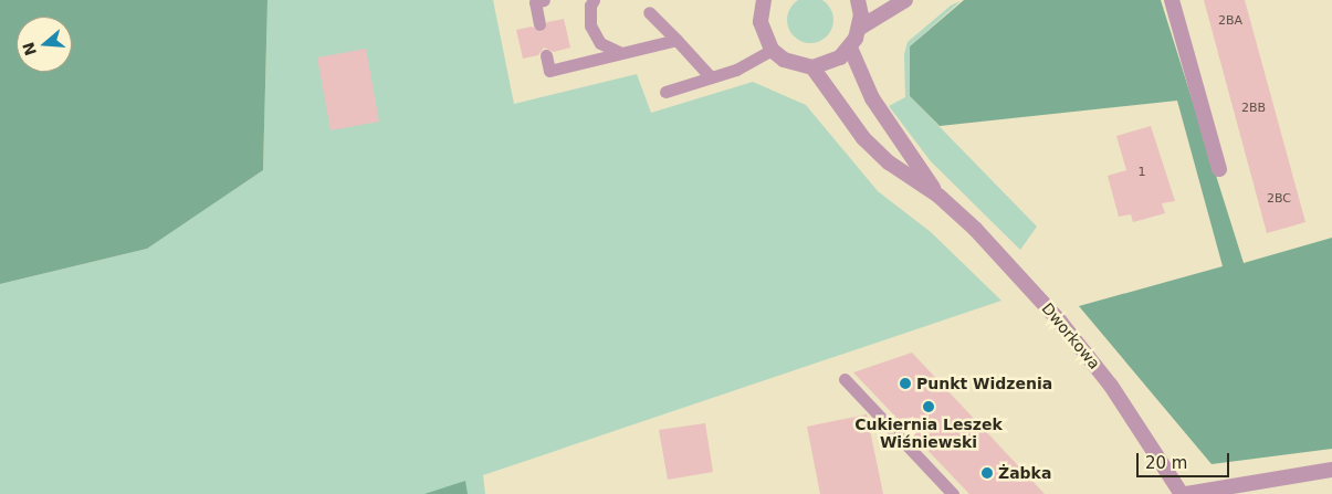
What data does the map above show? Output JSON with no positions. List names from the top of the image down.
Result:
{
  "streets": {
    "street": ["Dworkowa"]
  },
  "places": ["Punkt Widzenia", "Cukiernia Leszek Wiśniewski", "Żabka"],
  "house_numbers": [
    "2BA",
    "2BB",
    "1",
    "2BC"
  ],
  "scale_bar": "20 m",
  "north": "left"
}
